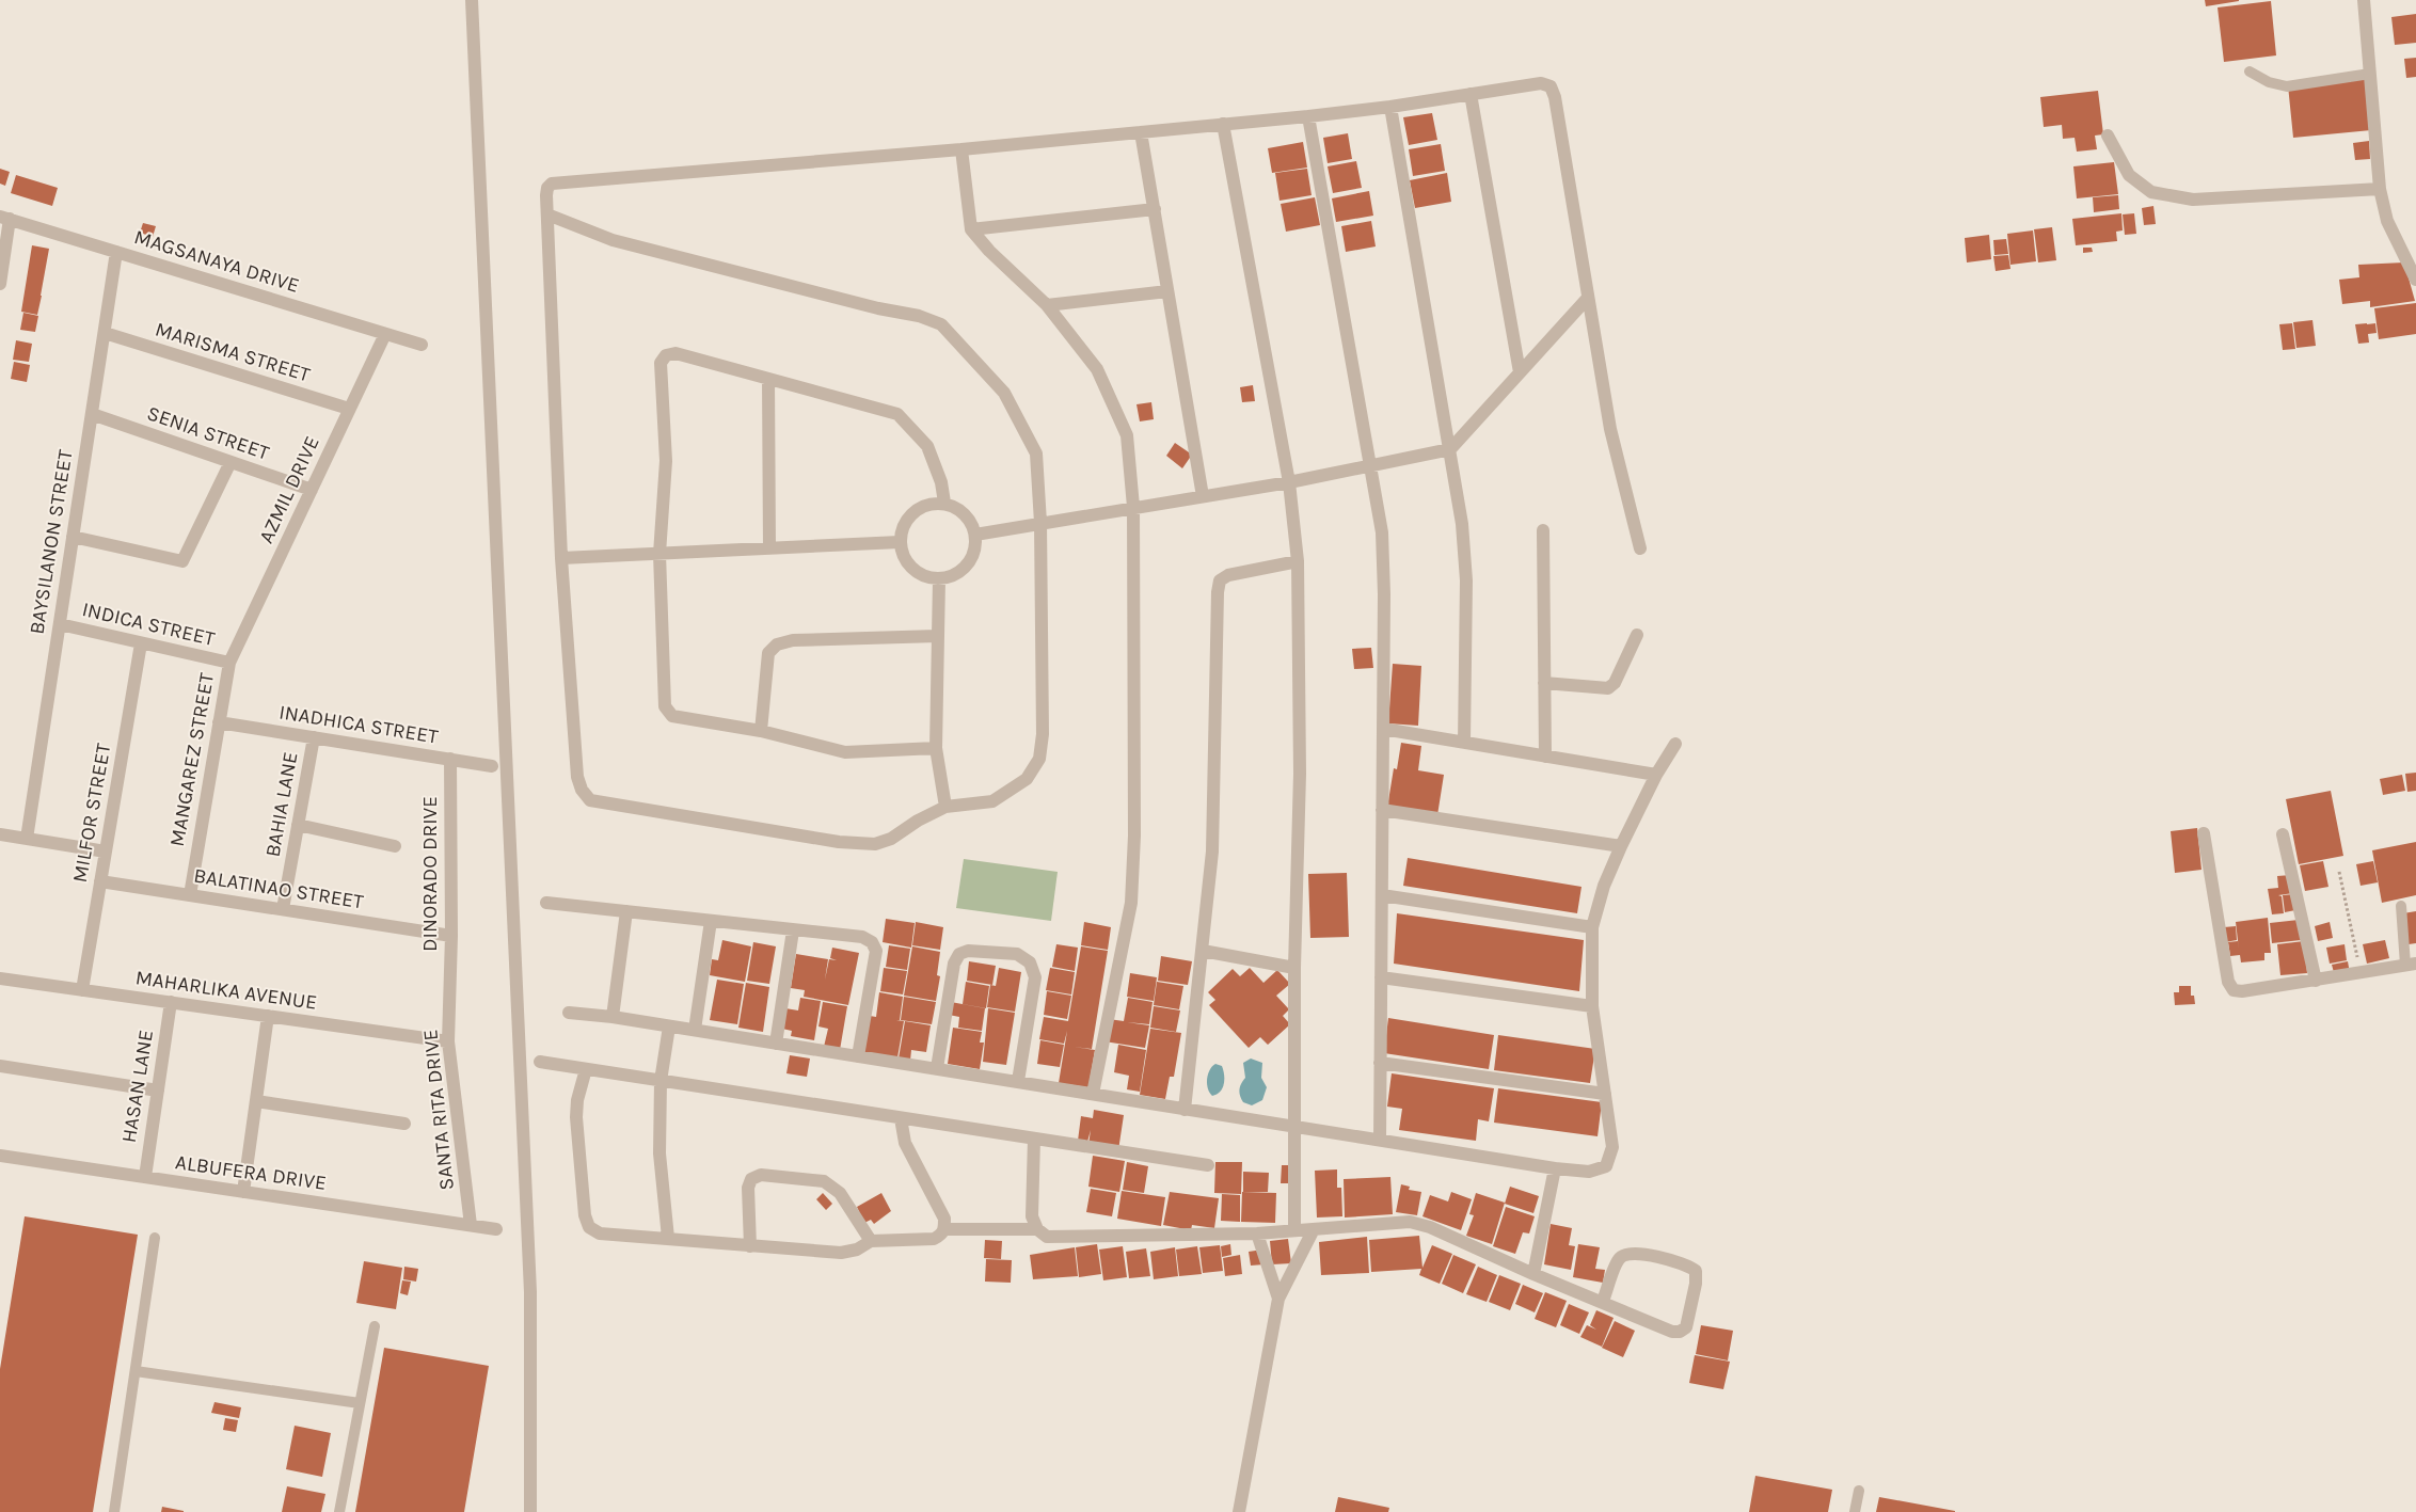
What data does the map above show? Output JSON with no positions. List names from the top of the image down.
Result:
{
  "streets": {
    "street": [
      "MAGSANAYA DRIVE",
      "MARISMA STREET",
      "SENIA STREET",
      "AZMIL DRIVE",
      "BAYSILANON STREET",
      "INDICA STREET",
      "INADHICA STREET",
      "MANGAREZ STREET",
      "BAHIA LANE",
      "MILFOR STREET",
      "DINORADO DRIVE",
      "BALATINAO STREET",
      "MAHARLIKA AVENUE",
      "HASAN LANE",
      "SANTA RITA DRIVE",
      "ALBUFERA DRIVE"
    ]
  },
  "crossings": [
    ["MAGSANAYA DRIVE", "AZMIL DRIVE"],
    ["MAGSANAYA DRIVE", "BAYSILANON STREET"],
    ["MARISMA STREET", "AZMIL DRIVE"],
    ["MARISMA STREET", "BAYSILANON STREET"],
    ["SENIA STREET", "AZMIL DRIVE"],
    ["SENIA STREET", "BAYSILANON STREET"],
    ["AZMIL DRIVE", "INDICA STREET"],
    ["AZMIL DRIVE", "MANGAREZ STREET"],
    ["BAYSILANON STREET", "INDICA STREET"],
    ["INDICA STREET", "MANGAREZ STREET"],
    ["INDICA STREET", "MILFOR STREET"],
    ["INADHICA STREET", "MANGAREZ STREET"],
    ["INADHICA STREET", "BAHIA LANE"],
    ["INADHICA STREET", "DINORADO DRIVE"],
    ["MANGAREZ STREET", "BALATINAO STREET"],
    ["BAHIA LANE", "BALATINAO STREET"],
    ["MILFOR STREET", "BALATINAO STREET"],
    ["MILFOR STREET", "MAHARLIKA AVENUE"],
    ["DINORADO DRIVE", "BALATINAO STREET"],
    ["DINORADO DRIVE", "SANTA RITA DRIVE"],
    ["MAHARLIKA AVENUE", "HASAN LANE"],
    ["MAHARLIKA AVENUE", "SANTA RITA DRIVE"],
    ["HASAN LANE", "ALBUFERA DRIVE"],
    ["SANTA RITA DRIVE", "ALBUFERA DRIVE"]
  ]
}
